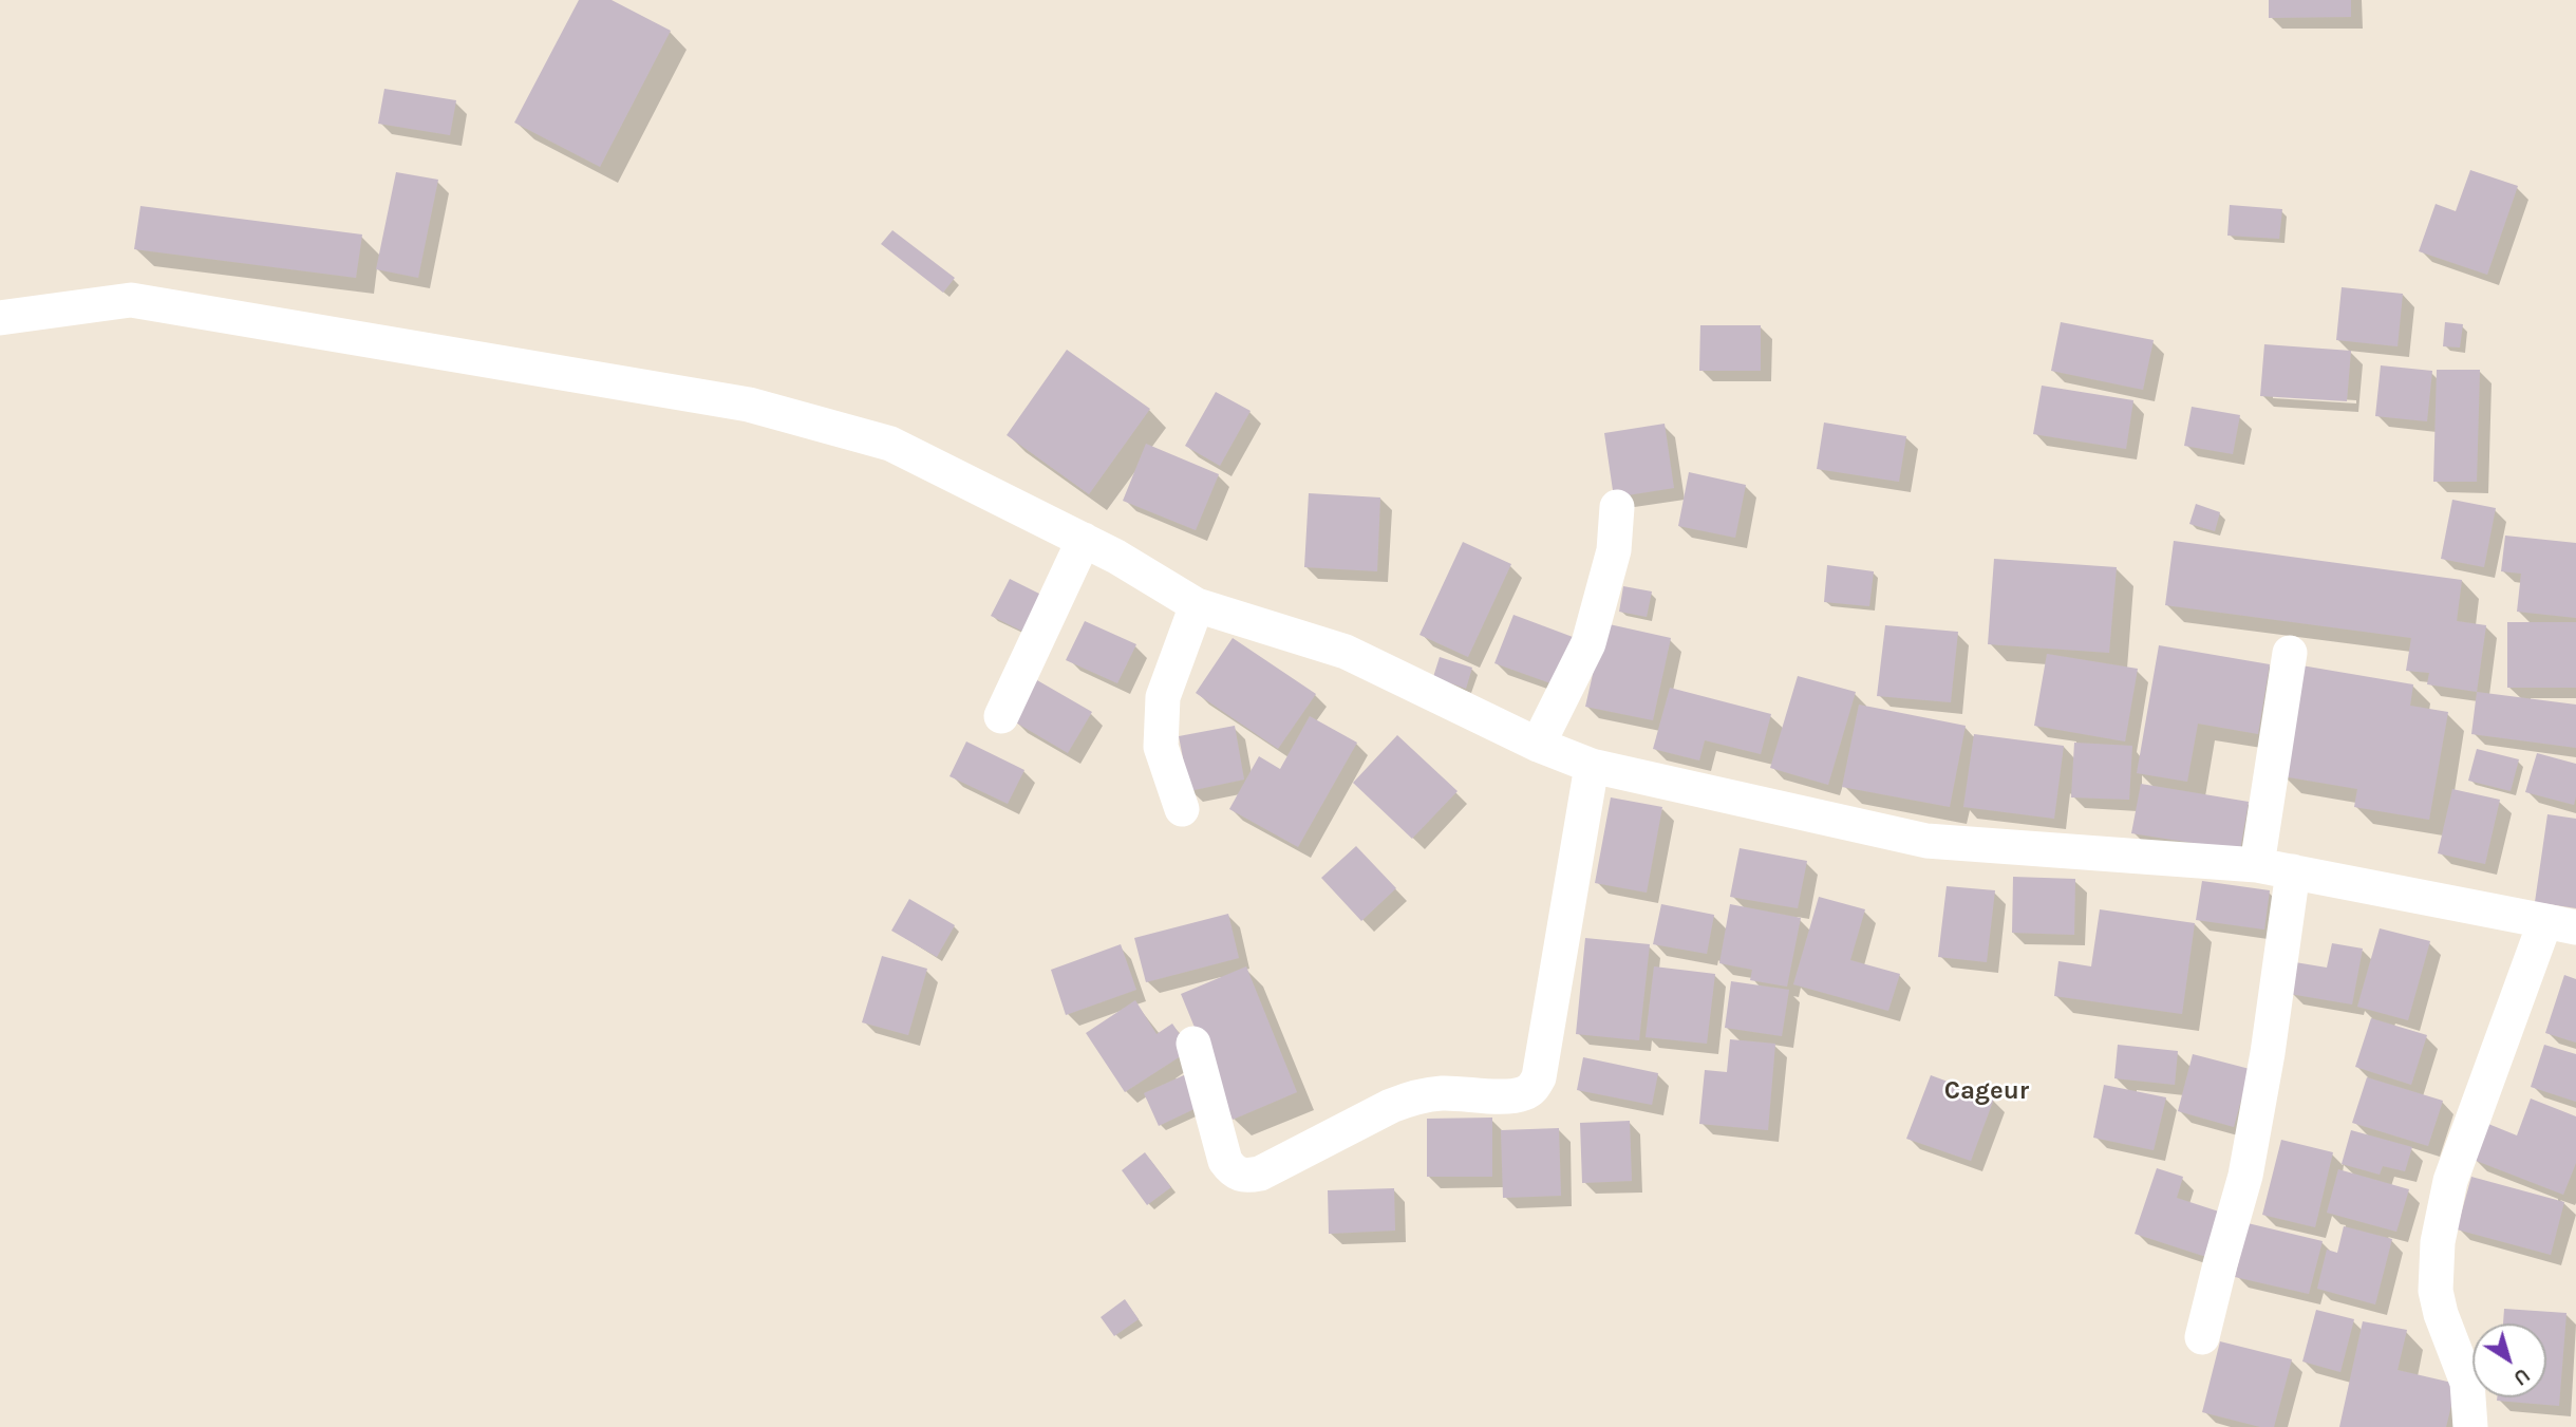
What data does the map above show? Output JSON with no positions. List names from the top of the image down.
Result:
{
  "districts": ["Cageur"],
  "north": "bottom right"
}
